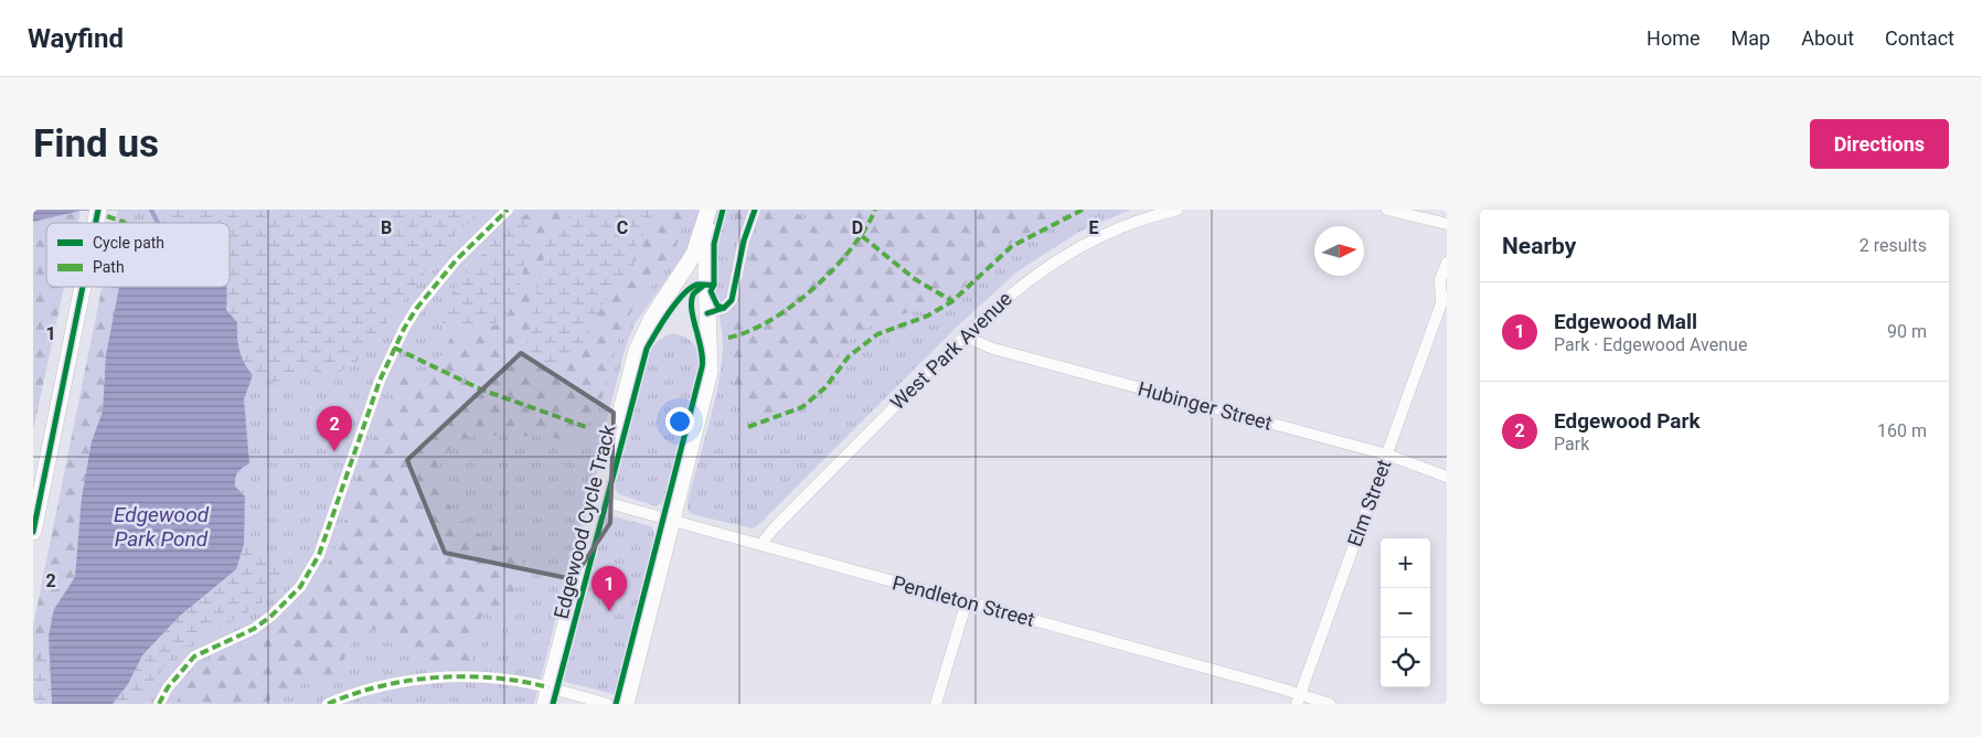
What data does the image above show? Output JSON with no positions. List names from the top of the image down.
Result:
{
  "streets": {
    "street": [
      "West Park Avenue",
      "Hubinger Street",
      "Elm Street",
      "Pendleton Street"
    ],
    "cycle path": ["Edgewood Cycle Track"]
  },
  "crossings": [
    ["West Park Avenue", "Hubinger Street"],
    ["West Park Avenue", "Pendleton Street"],
    ["Hubinger Street", "Elm Street"],
    ["Elm Street", "Pendleton Street"]
  ],
  "water": ["Edgewood Park Pond"],
  "legend": ["Cycle path", "Path"],
  "north": "right",
  "page": {
    "header": "Wayfind",
    "nav": [
      "Home",
      "Map",
      "About",
      "Contact"
    ],
    "buttons": "Directions",
    "title": "Find us",
    "heading": ["Nearby", "2 results"],
    "list": [
      {
        "mark": "1",
        "name": "Edgewood Mall",
        "note": "Park · Edgewood Avenue",
        "value": "90 m"
      },
      {
        "mark": "2",
        "name": "Edgewood Park",
        "note": "Park",
        "value": "160 m"
      }
    ],
    "pins": ["2", "1"],
    "map_buttons": ["+", "−"]
  },
  "grid": {
    "columns": [
      "B",
      "C",
      "D",
      "E"
    ],
    "rows": ["1", "2"]
  }
}
